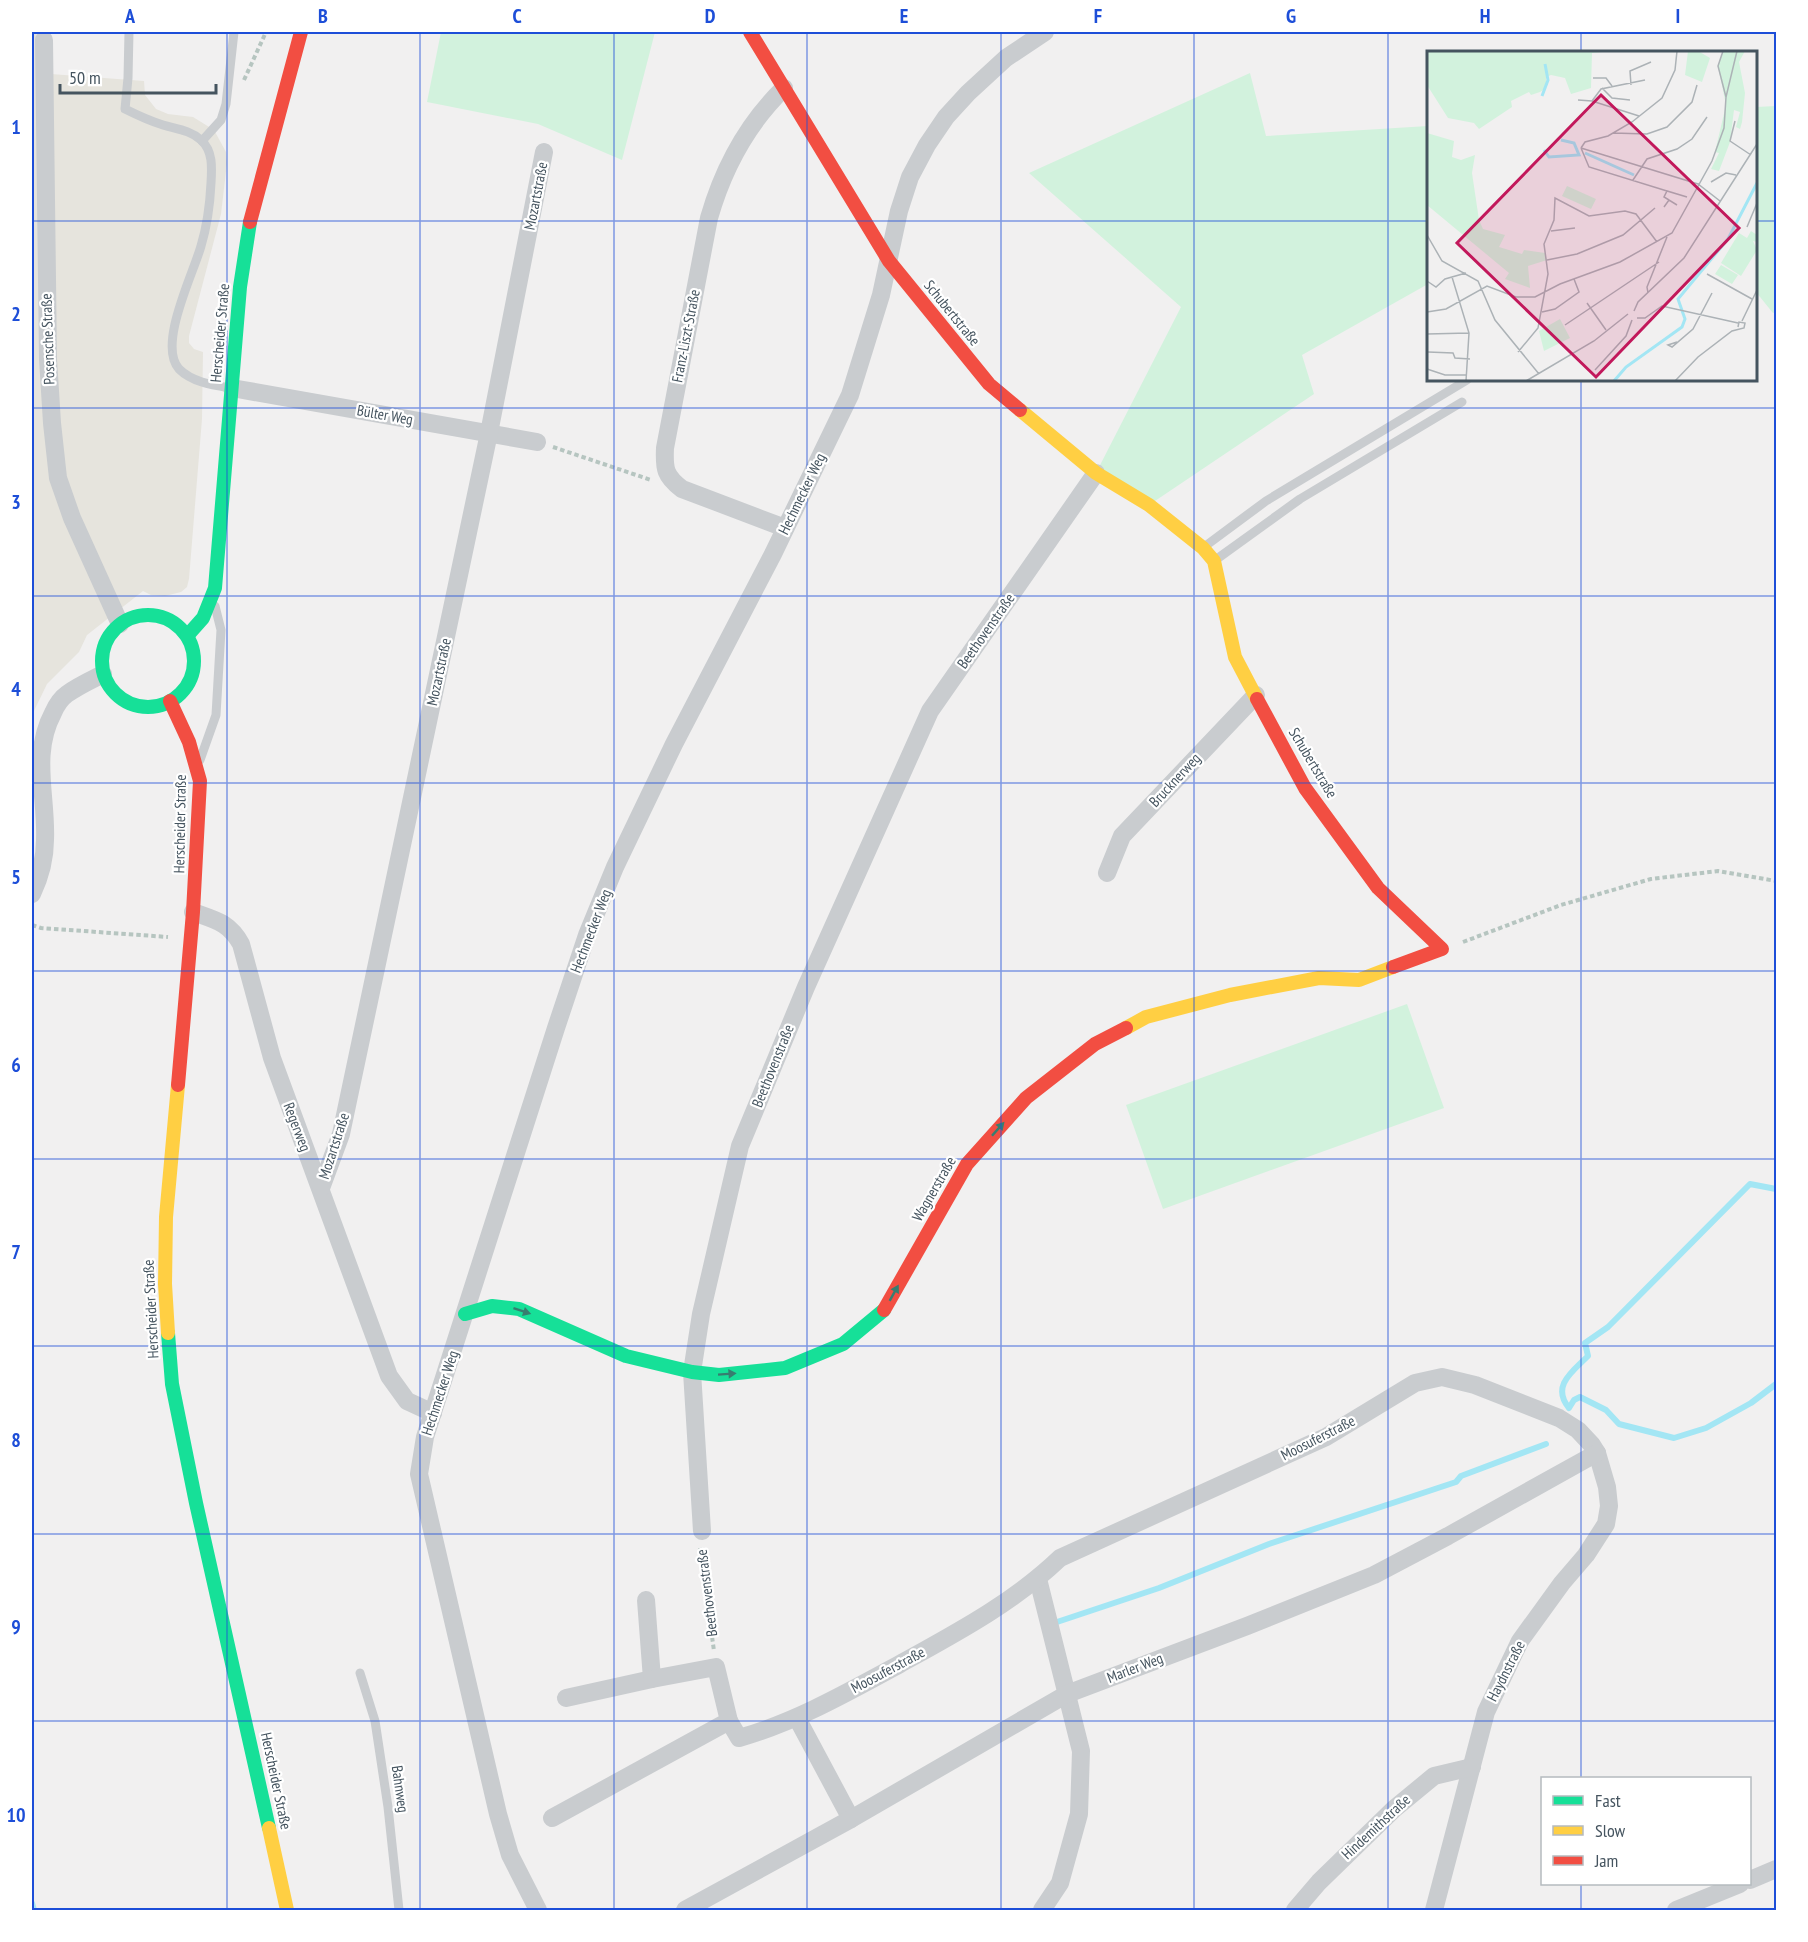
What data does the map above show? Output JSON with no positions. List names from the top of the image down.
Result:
{
  "streets": {
    "street": [
      "Mozartstraße",
      "Schubertstraße",
      "Herscheider Straße",
      "Franz-Liszt-Straße",
      "Posensche Straße",
      "Bülter Weg",
      "Hechmecker Weg",
      "Beethovenstraße",
      "Brucknerweg",
      "Regerweg",
      "Wagnerstraße",
      "Moosuferstraße",
      "Marler Weg",
      "Haydnstraße",
      "Hindemithstraße"
    ],
    "lane": ["Bahnweg"]
  },
  "crossings": [
    ["Mozartstraße", "Bülter Weg"],
    ["Mozartstraße", "Regerweg"],
    ["Schubertstraße", "Franz-Liszt-Straße"],
    ["Schubertstraße", "Hechmecker Weg"],
    ["Schubertstraße", "Beethovenstraße"],
    ["Schubertstraße", "Brucknerweg"],
    ["Schubertstraße", "Wagnerstraße"],
    ["Herscheider Straße", "Posensche Straße"],
    ["Herscheider Straße", "Bülter Weg"],
    ["Herscheider Straße", "Regerweg"],
    ["Hechmecker Weg", "Regerweg"],
    ["Hechmecker Weg", "Wagnerstraße"],
    ["Beethovenstraße", "Wagnerstraße"],
    ["Moosuferstraße", "Marler Weg"],
    ["Moosuferstraße", "Haydnstraße"],
    ["Marler Weg", "Haydnstraße"],
    ["Haydnstraße", "Hindemithstraße"]
  ],
  "one_way": ["Wagnerstraße"],
  "legend": ["Fast", "Slow", "Jam"],
  "scale_bar": "50 m",
  "grid": {
    "columns": [
      "A",
      "B",
      "C",
      "D",
      "E",
      "F",
      "G",
      "H",
      "I"
    ],
    "rows": [
      "1",
      "2",
      "3",
      "4",
      "5",
      "6",
      "7",
      "8",
      "9",
      "10"
    ]
  }
}
